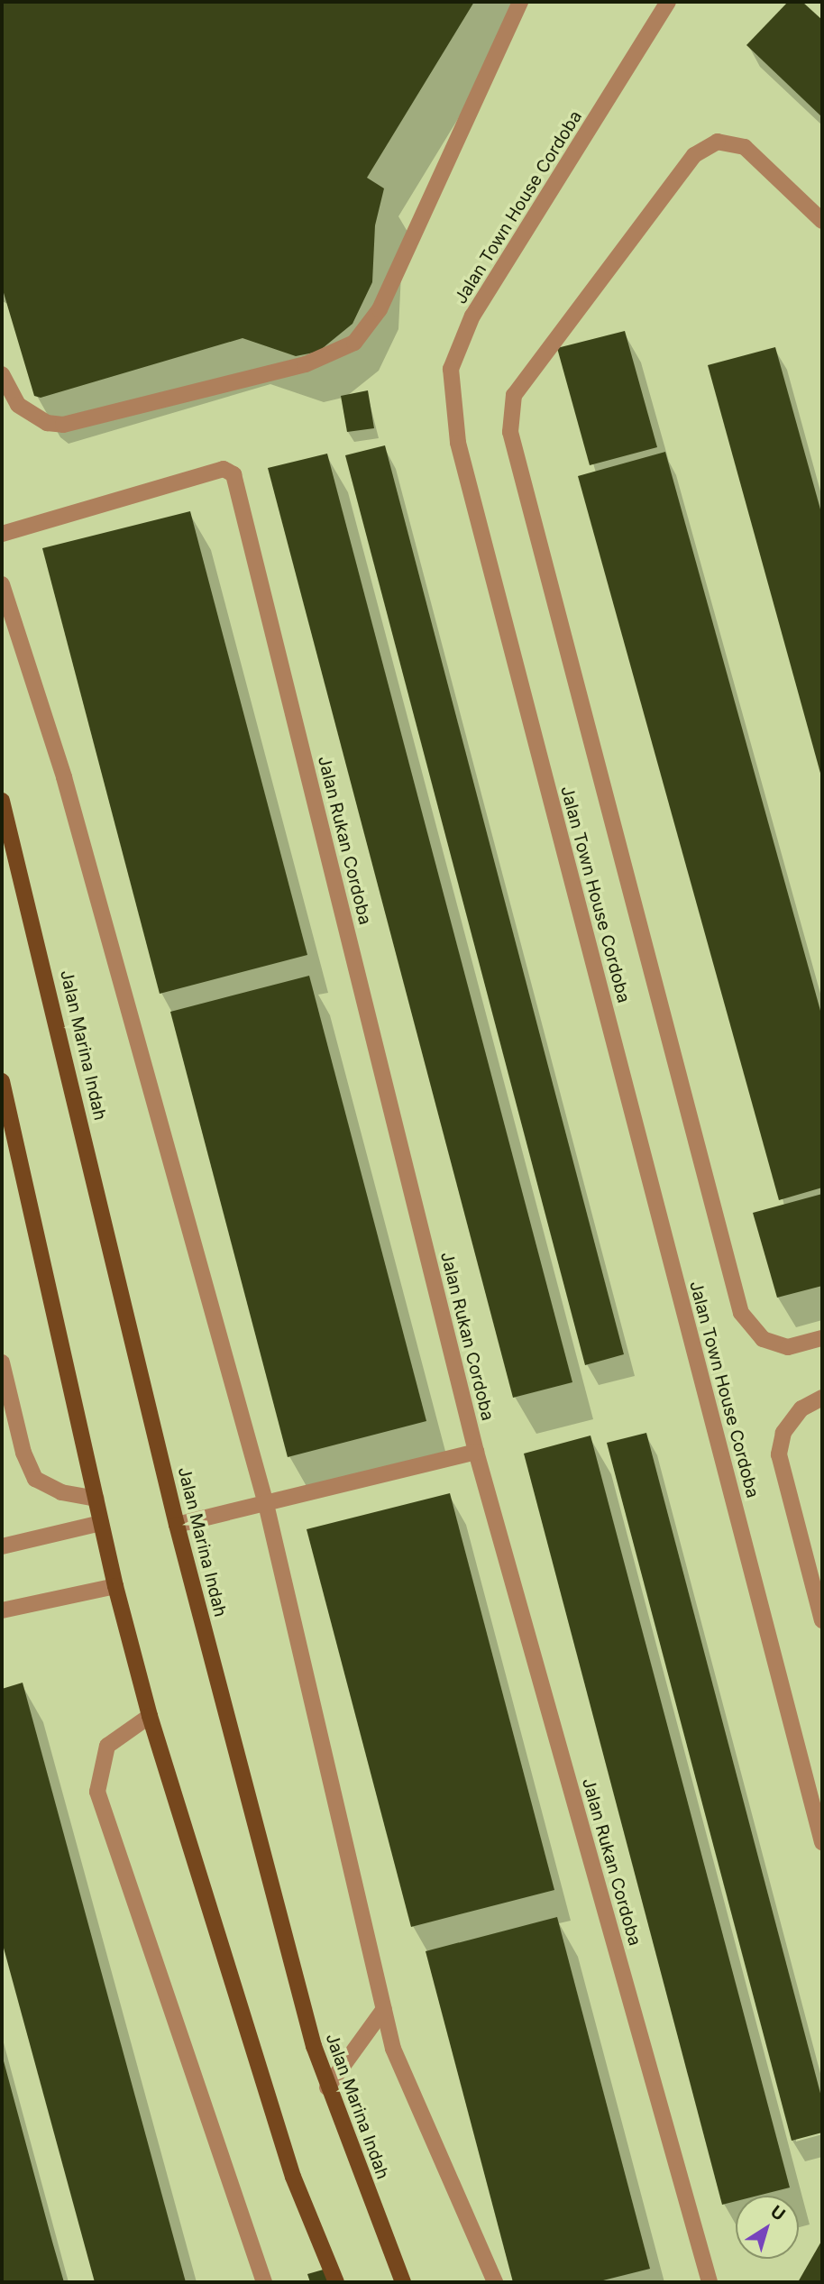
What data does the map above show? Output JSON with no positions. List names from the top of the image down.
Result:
{
  "streets": {
    "main road": ["Jalan Marina Indah"],
    "street": ["Jalan Town House Cordoba", "Jalan Rukan Cordoba"]
  },
  "north": "top right"
}
